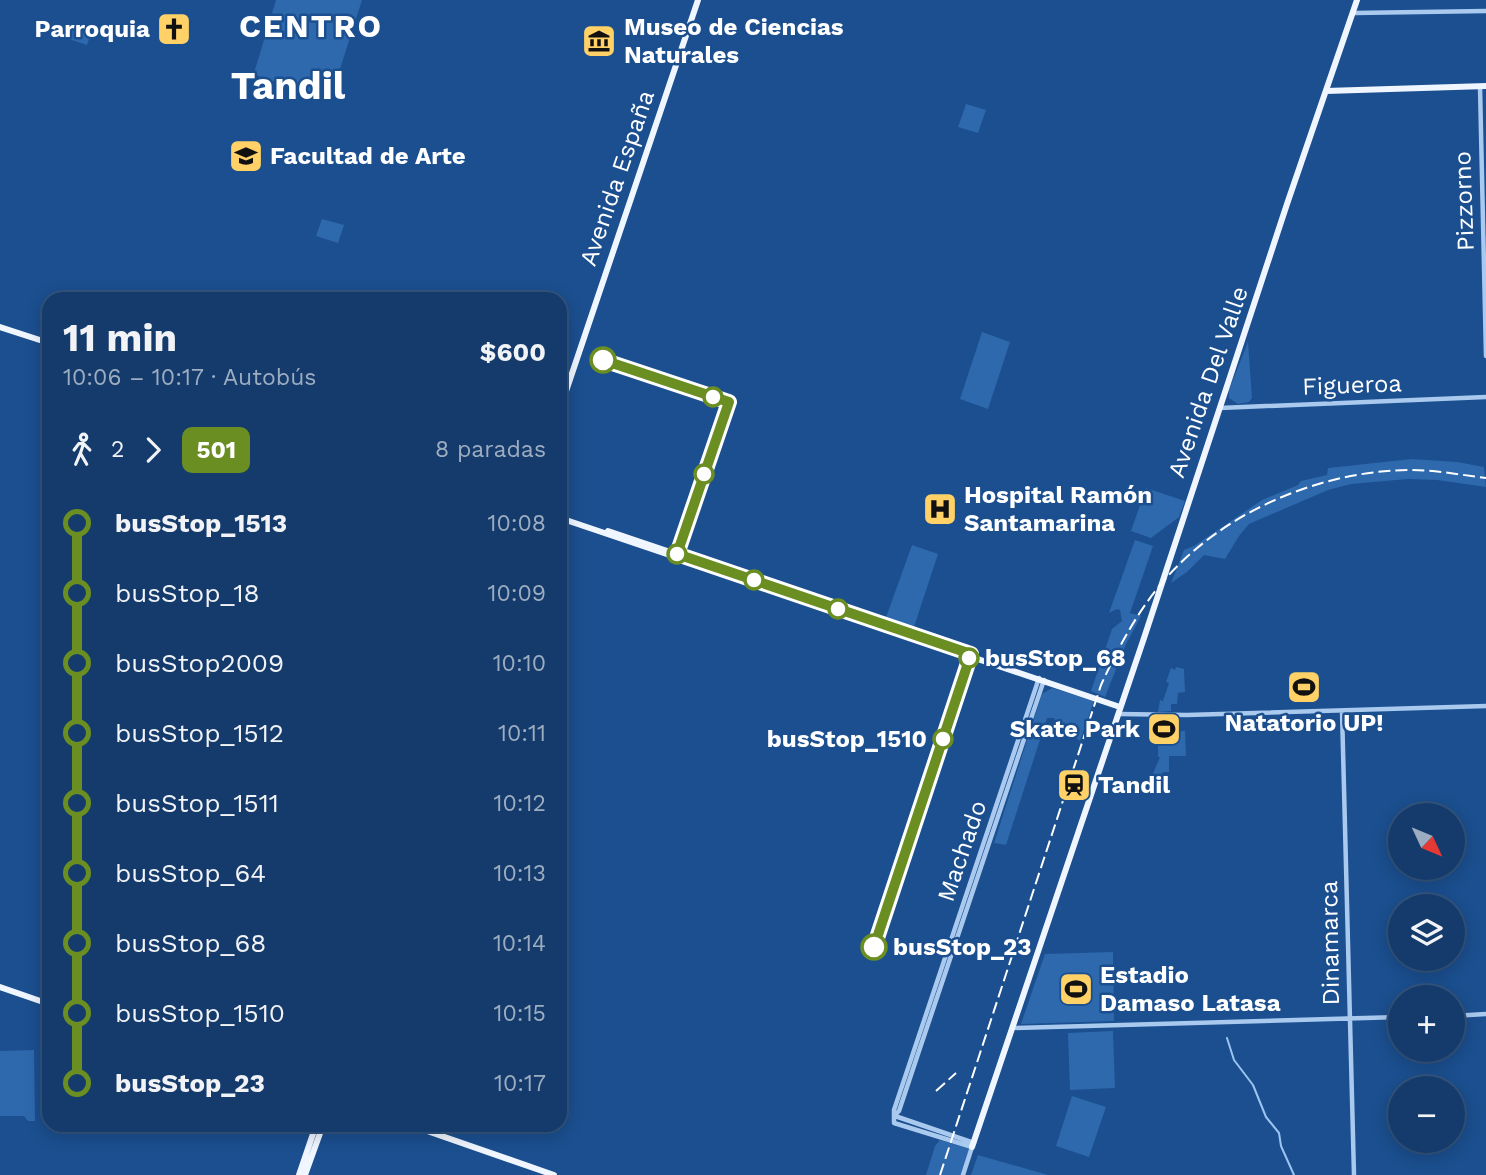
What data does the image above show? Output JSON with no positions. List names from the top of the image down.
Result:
{
  "streets": {
    "main road": ["Avenida España", "Avenida Del Valle"],
    "street": [
      "Pizzorno",
      "Figueroa",
      "Machado",
      "Dinamarca"
    ]
  },
  "crossings": [
    ["Avenida Del Valle", "Figueroa"],
    ["Avenida Del Valle", "Machado"]
  ],
  "districts": ["CENTRO", "Tandil"],
  "places": {
    "church": ["Parroquia"],
    "museum": ["Museo de Ciencias Naturales"],
    "school or university": ["Facultad de Arte"],
    "hospital": ["Hospital Ramón Santamarina"],
    "other": ["busStop_68", "busStop_1510", "busStop_23"],
    "sports": ["Natatorio UP!", "Skate Park", "Estadio Damaso Latasa"],
    "station": ["Tandil"]
  },
  "lines": ["bus line 501"],
  "north": "bottom right",
  "page": {
    "heading": ["11 min", "10:06 – 10:17 · Autobús", "$600"],
    "legs": ["2", "501", "8 paradas"],
    "list": [
      {
        "name": "busStop_1513",
        "value": "10:08"
      },
      {
        "name": "busStop_18",
        "value": "10:09"
      },
      {
        "name": "busStop2009",
        "value": "10:10"
      },
      {
        "name": "busStop_1512",
        "value": "10:11"
      },
      {
        "name": "busStop_1511",
        "value": "10:12"
      },
      {
        "name": "busStop_64",
        "value": "10:13"
      },
      {
        "name": "busStop_68",
        "value": "10:14"
      },
      {
        "name": "busStop_1510",
        "value": "10:15"
      },
      {
        "name": "busStop_23",
        "value": "10:17"
      }
    ],
    "map_buttons": ["+", "−"]
  }
}
